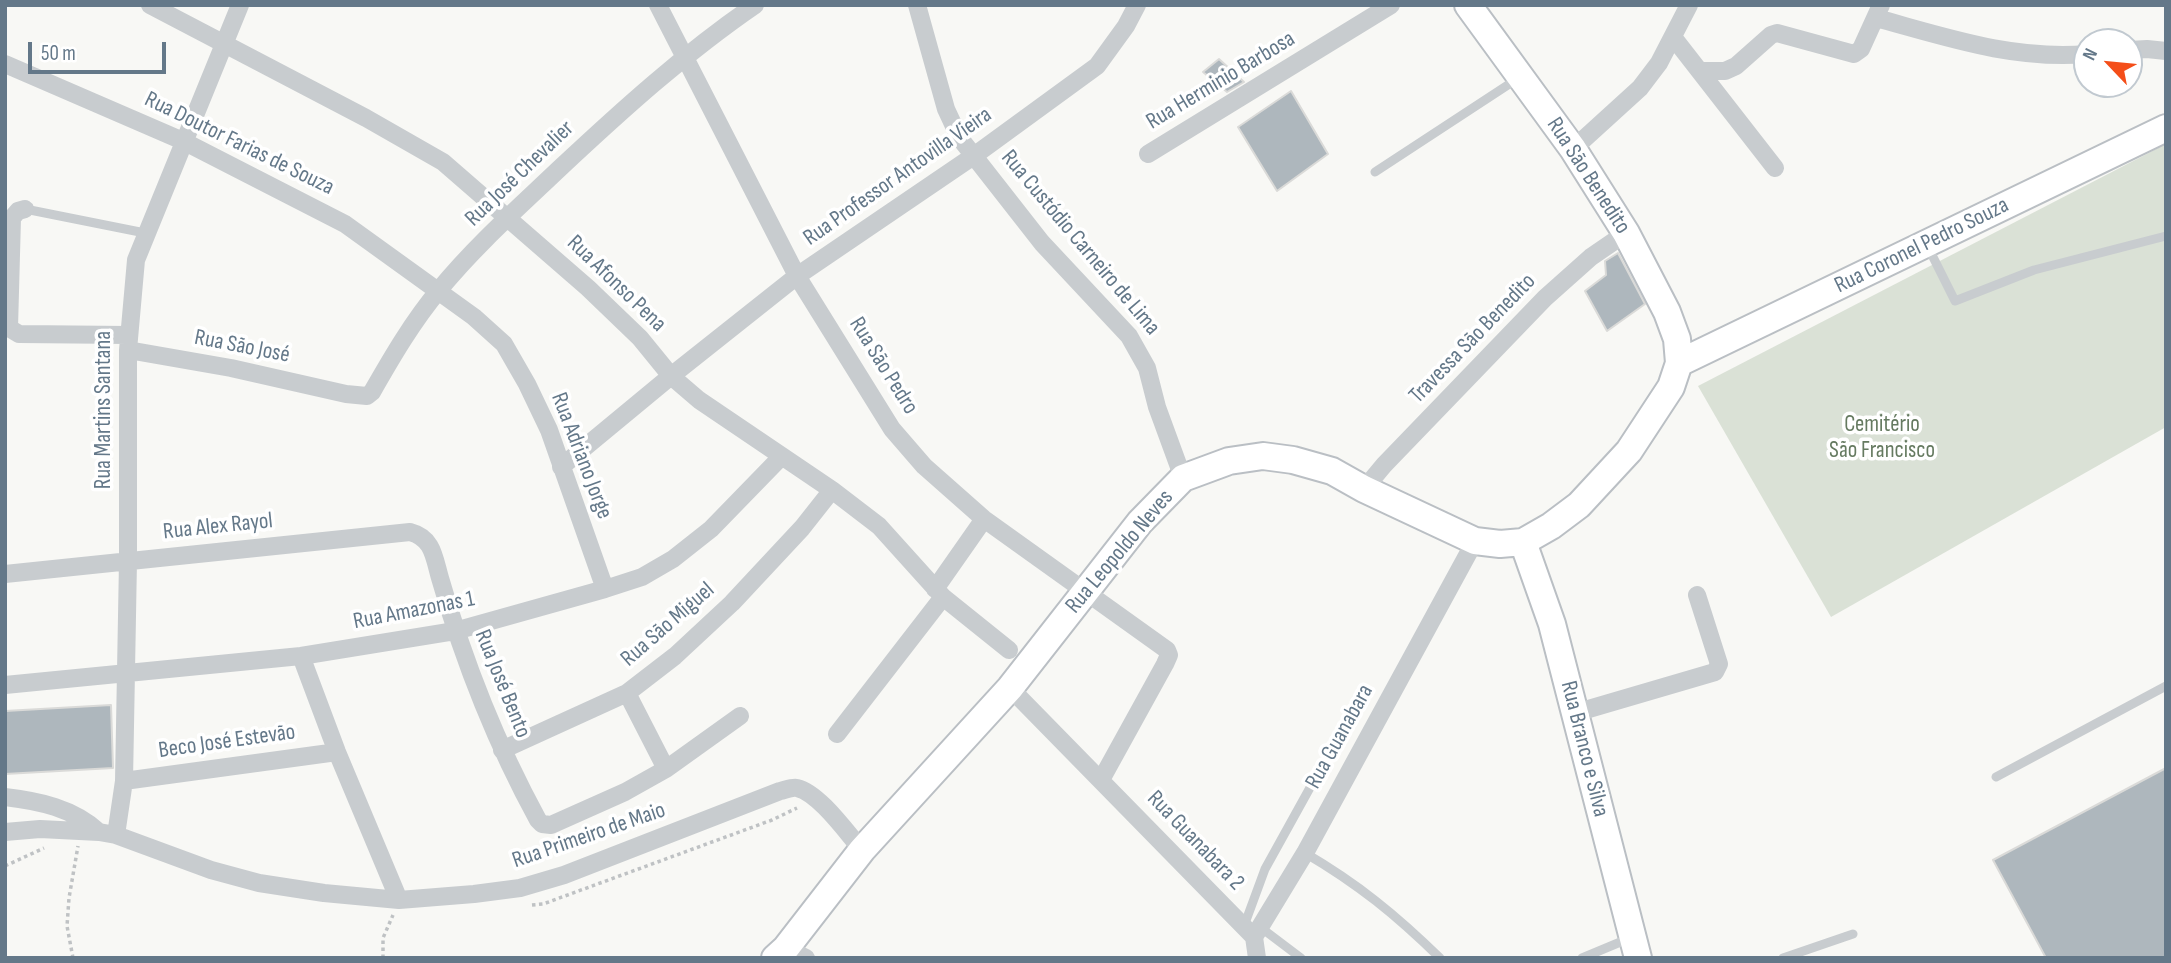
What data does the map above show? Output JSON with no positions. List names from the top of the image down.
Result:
{
  "streets": {
    "street": [
      "Rua Herminio Barbosa",
      "Rua Doutor Farias de Souza",
      "Rua José Chevalier",
      "Rua São Benedito",
      "Rua Professor Antovilla Vieira",
      "Rua Custódio Carneiro de Lima",
      "Rua Coronel Pedro Souza",
      "Rua Afonso Pena",
      "Travessa São Benedito",
      "Rua São José",
      "Rua São Pedro",
      "Rua Martins Santana",
      "Rua Adriano Jorge",
      "Rua Alex Rayol",
      "Rua Leopoldo Neves",
      "Rua Amazonas 1",
      "Rua São Miguel",
      "Rua José Bento",
      "Rua Guanabara",
      "Beco José Estevão",
      "Rua Branco e Silva",
      "Rua Primeiro de Maio",
      "Rua Guanabara 2"
    ]
  },
  "crossings": [
    ["Rua Doutor Farias de Souza", "Rua José Chevalier"],
    ["Rua Doutor Farias de Souza", "Rua Martins Santana"],
    ["Rua Doutor Farias de Souza", "Rua Adriano Jorge"],
    ["Rua José Chevalier", "Rua Afonso Pena"],
    ["Rua José Chevalier", "Rua São José"],
    ["Rua José Chevalier", "Rua São Pedro"],
    ["Rua José Chevalier", "Rua Adriano Jorge"],
    ["Rua São Benedito", "Rua Coronel Pedro Souza"],
    ["Rua São Benedito", "Travessa São Benedito"],
    ["Rua São Benedito", "Rua Leopoldo Neves"],
    ["Rua Professor Antovilla Vieira", "Rua Custódio Carneiro de Lima"],
    ["Rua Professor Antovilla Vieira", "Rua Afonso Pena"],
    ["Rua Professor Antovilla Vieira", "Rua São Pedro"],
    ["Rua Professor Antovilla Vieira", "Rua Adriano Jorge"],
    ["Rua Custódio Carneiro de Lima", "Rua Leopoldo Neves"],
    ["Rua Coronel Pedro Souza", "Rua Leopoldo Neves"],
    ["Rua Afonso Pena", "Rua Martins Santana"],
    ["Rua Afonso Pena", "Rua Amazonas 1"],
    ["Rua Afonso Pena", "Rua São Miguel"],
    ["Travessa São Benedito", "Rua Leopoldo Neves"],
    ["Rua São José", "Rua Martins Santana"],
    ["Rua São Pedro", "Rua Leopoldo Neves"],
    ["Rua São Pedro", "Rua Guanabara 2"],
    ["Rua Martins Santana", "Rua Alex Rayol"],
    ["Rua Martins Santana", "Rua Amazonas 1"],
    ["Rua Martins Santana", "Beco José Estevão"],
    ["Rua Martins Santana", "Rua Primeiro de Maio"],
    ["Rua Adriano Jorge", "Rua Amazonas 1"],
    ["Rua Alex Rayol", "Rua José Bento"],
    ["Rua Leopoldo Neves", "Rua Guanabara"],
    ["Rua Leopoldo Neves", "Rua Branco e Silva"],
    ["Rua Leopoldo Neves", "Rua Guanabara 2"],
    ["Rua Amazonas 1", "Rua José Bento"],
    ["Rua São Miguel", "Rua José Bento"],
    ["Rua Guanabara", "Rua Guanabara 2"]
  ],
  "parks": ["Cemitério São Francisco"],
  "scale_bar": "50 m",
  "north": "top left"
}
